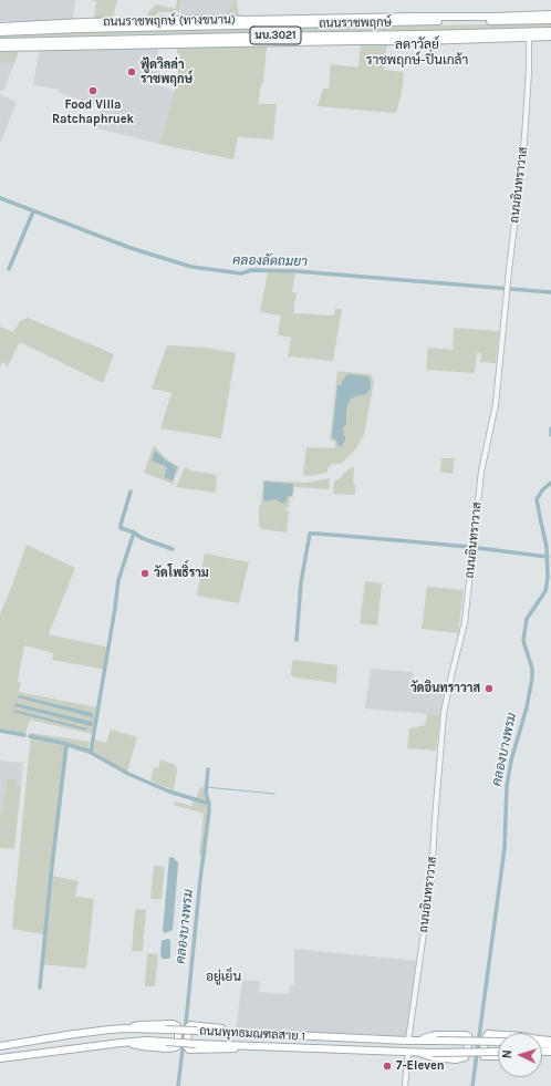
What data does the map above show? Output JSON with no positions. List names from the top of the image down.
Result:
{
  "streets": {
    "main road": [
      "ถนนราชพฤกษ์ (ทางขนาน)",
      "ถนนราชพฤกษ์",
      "นบ.3021",
      "ถนนพุทธมณฑลสาย 1"
    ],
    "street": ["ถนนอินทราวาส"]
  },
  "crossings": [
    ["ถนนราชพฤกษ์ (ทางขนาน)", "ถนนอินทราวาส"],
    ["ถนนอินทราวาส", "ถนนพุทธมณฑลสาย 1"]
  ],
  "districts": ["ลดาวัลย์ ราชพฤกษ์-ปิ่นเกล้า", "อยู่เย็น"],
  "water": ["คลองลัดถมยา", "คลองบางพรม"],
  "places": [
    "ฟู้ดวิลล่า ราชพฤกษ์",
    "Food Villa Ratchaphruek",
    "วัดโพธิ์ราม",
    "วัดอินทราวาส",
    "7-Eleven"
  ],
  "north": "left"
}
